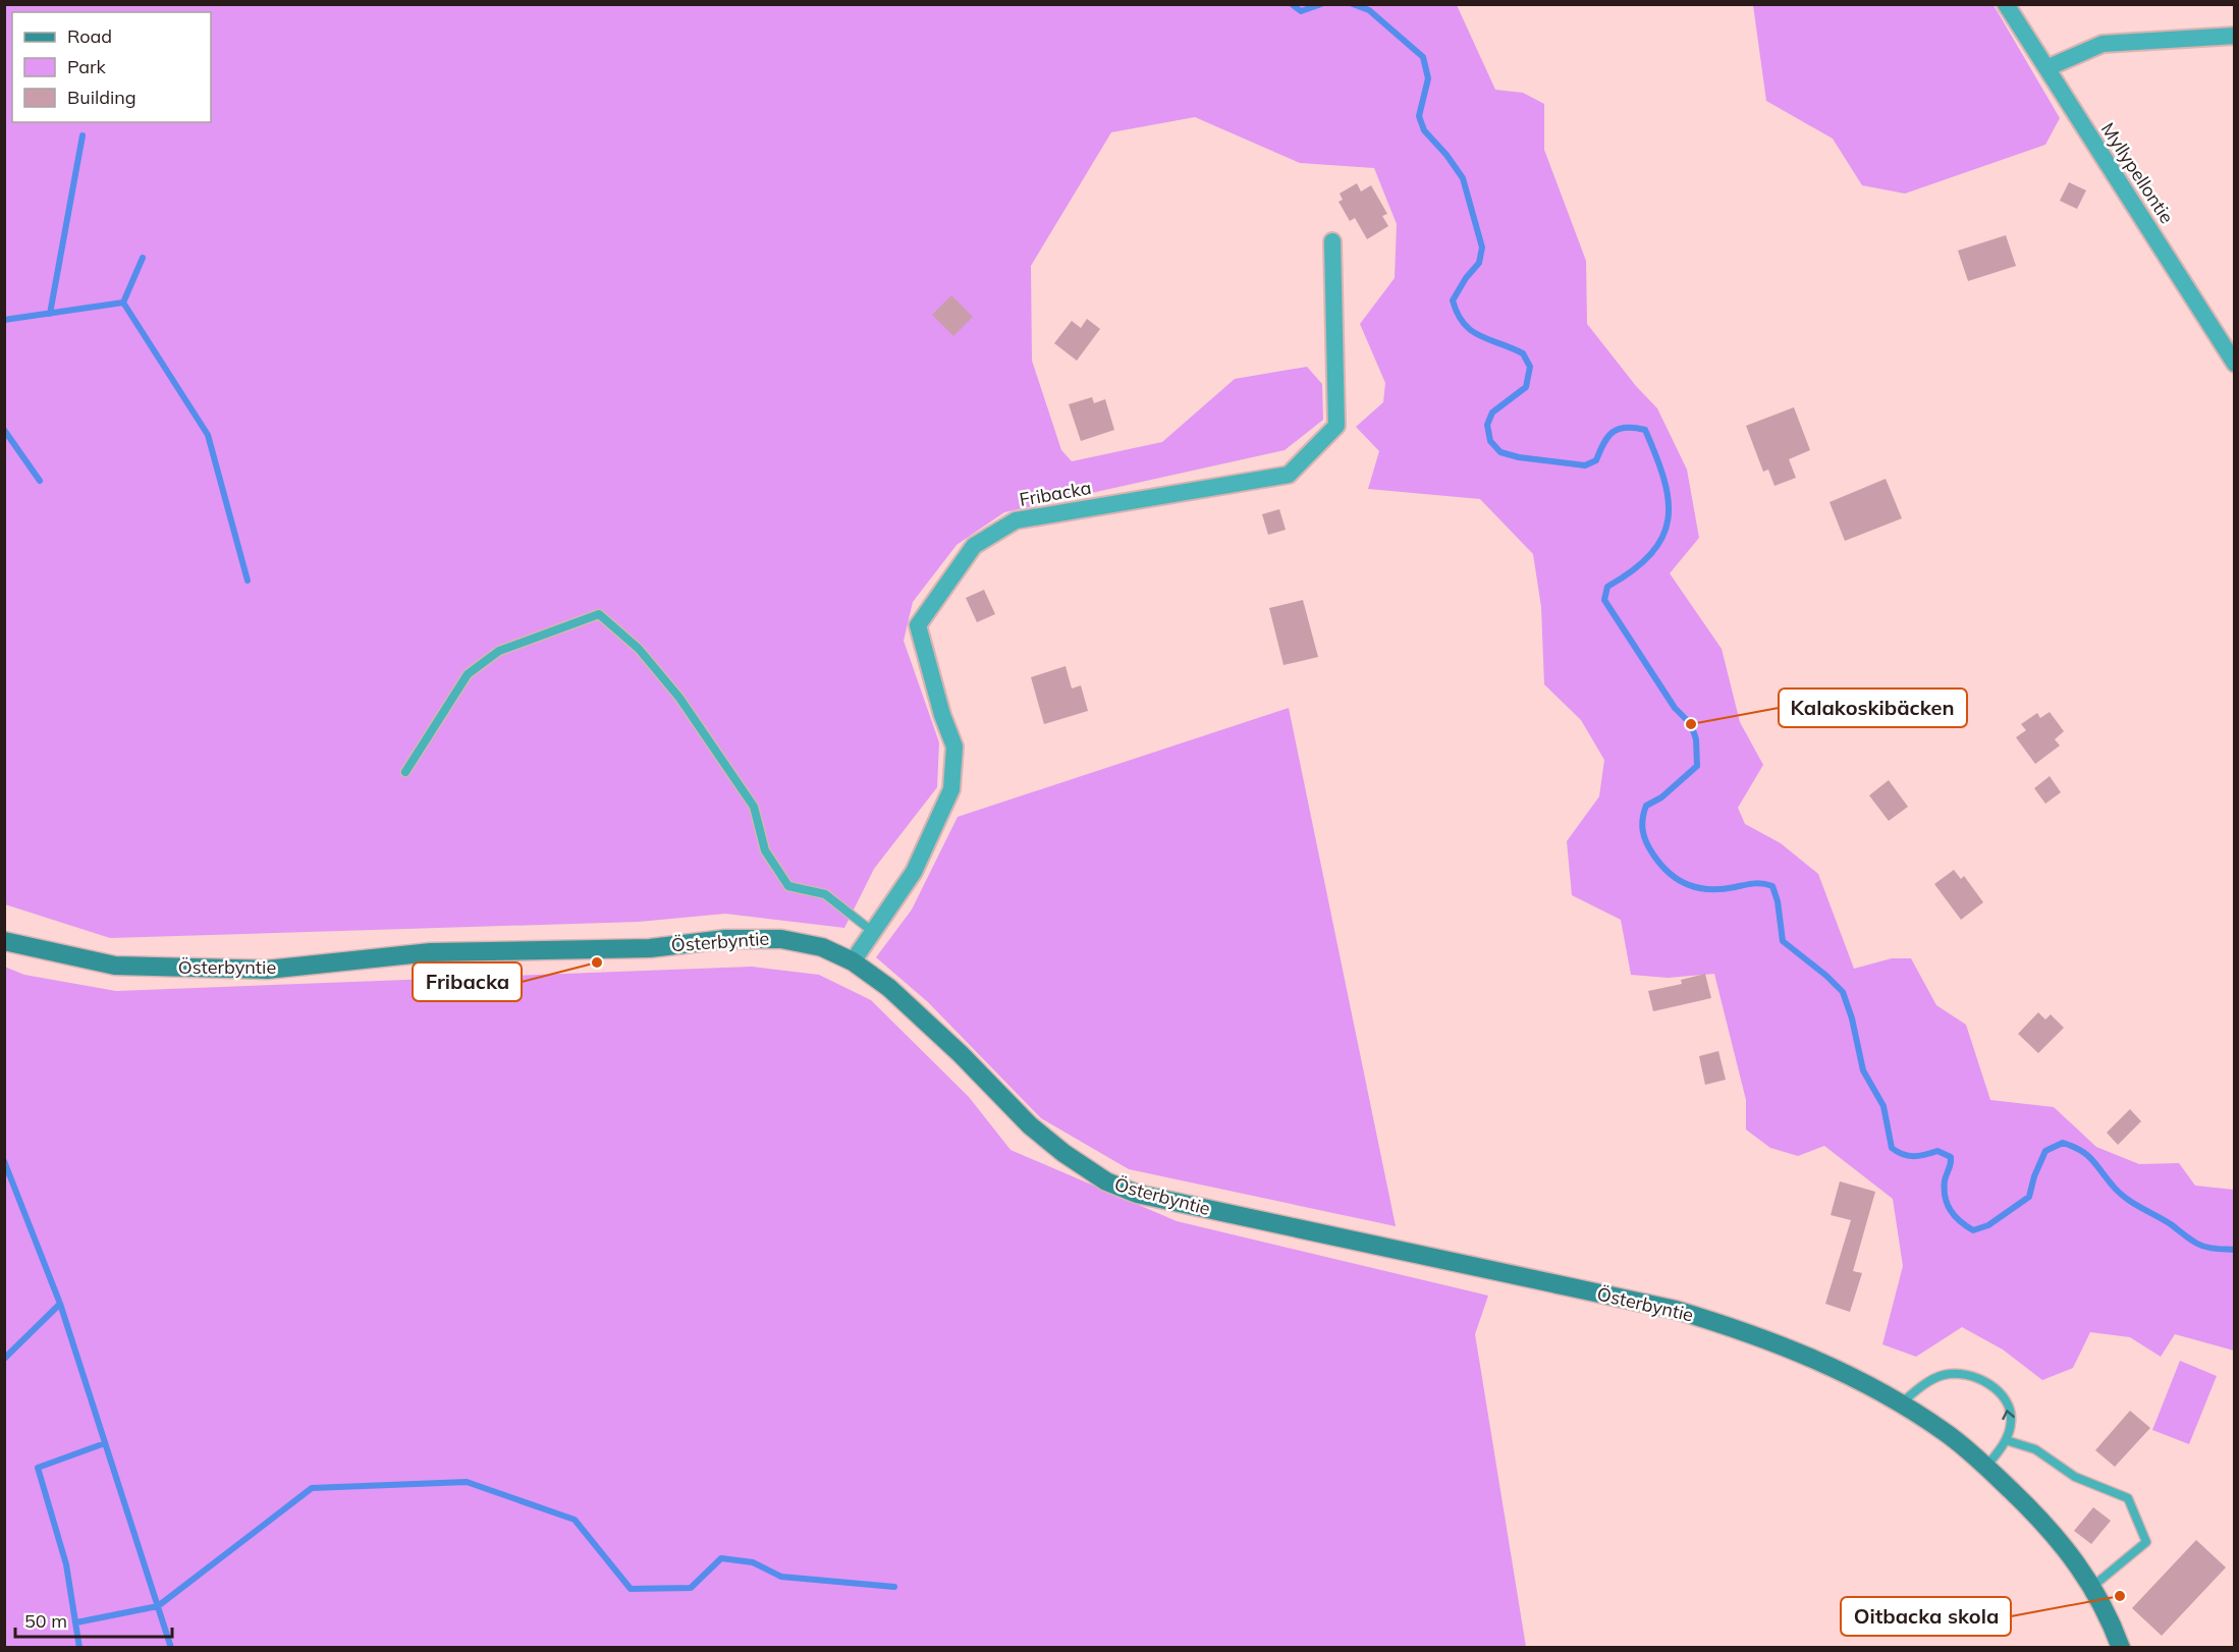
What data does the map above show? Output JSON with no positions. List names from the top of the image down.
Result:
{
  "streets": {
    "street": ["Myllypellontie", "Fribacka", "Österbyntie"]
  },
  "crossings": [
    ["Fribacka", "Österbyntie"]
  ],
  "places": ["Kalakoskibäcken", "Fribacka", "Oitbacka skola"],
  "legend": ["Road", "Park", "Building"],
  "scale_bar": "50 m"
}
